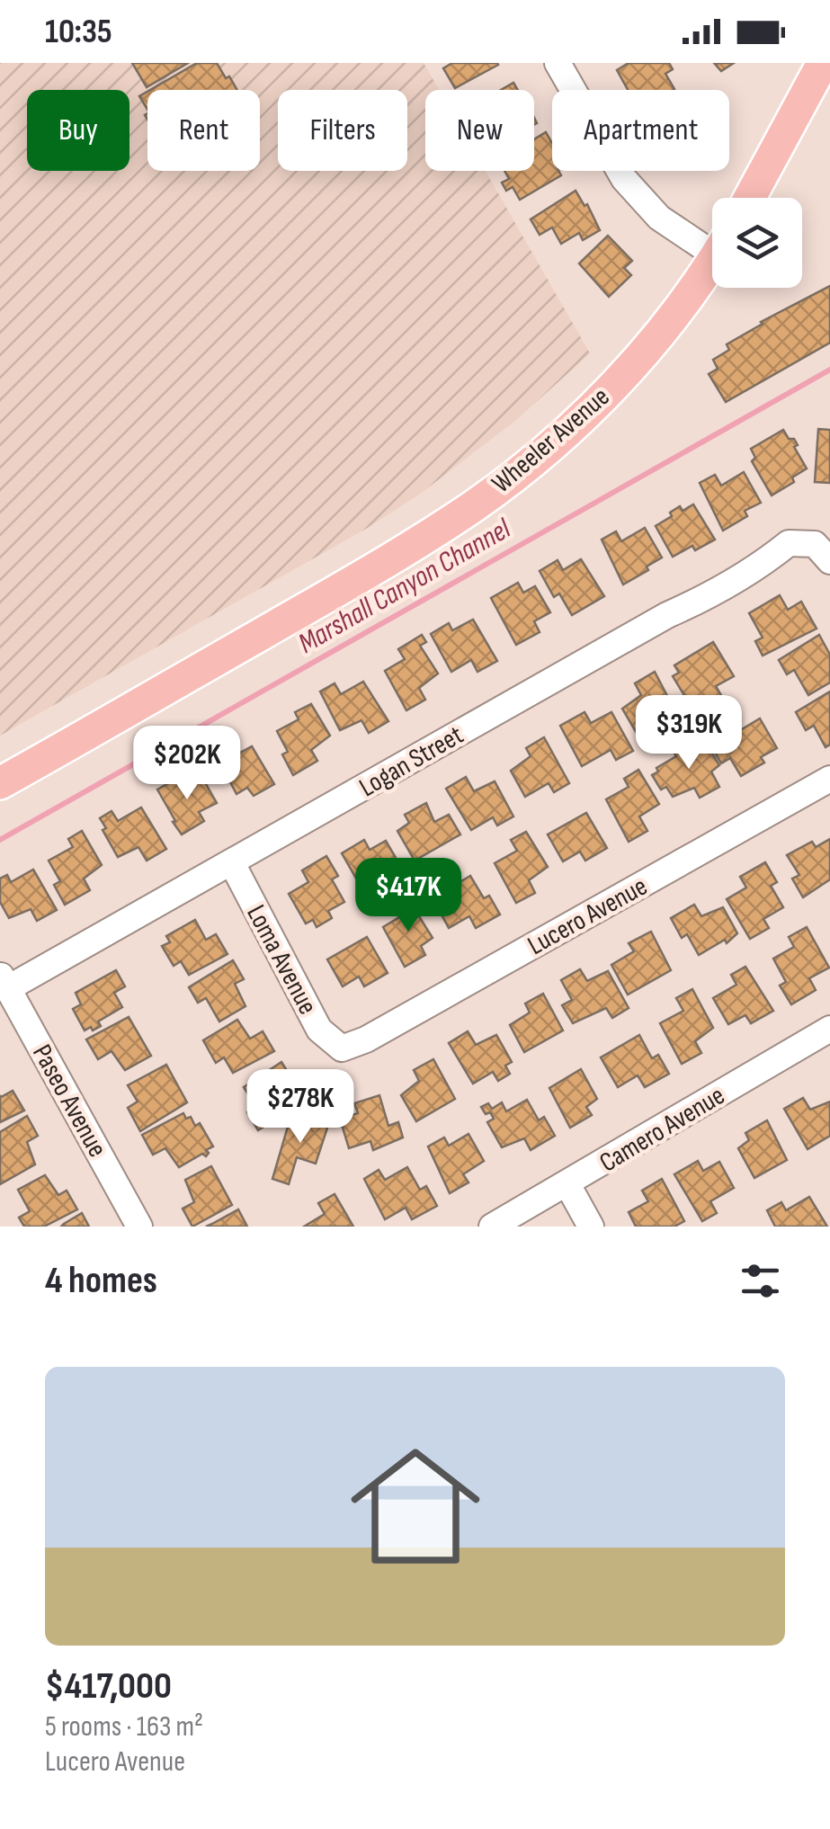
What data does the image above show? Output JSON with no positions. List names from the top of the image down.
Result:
{
  "streets": {
    "main road": ["Wheeler Avenue"],
    "street": [
      "Logan Street",
      "Lucero Avenue",
      "Loma Avenue",
      "Paseo Avenue",
      "Camero Avenue"
    ]
  },
  "crossings": [
    ["Logan Street", "Loma Avenue"],
    ["Logan Street", "Paseo Avenue"],
    ["Lucero Avenue", "Loma Avenue"]
  ],
  "water": ["Marshall Canyon Channel"],
  "page": {
    "status": "10:35",
    "chip": [
      "Buy",
      "Rent",
      "Filters",
      "New",
      "Apartment"
    ],
    "price": [
      "$319K",
      "$202K",
      "$417K",
      "$278K"
    ],
    "heading": "4 homes",
    "list": [
      {
        "name": "$417,000",
        "note": "5 rooms · 163 m² · Lucero Avenue"
      }
    ]
  }
}
